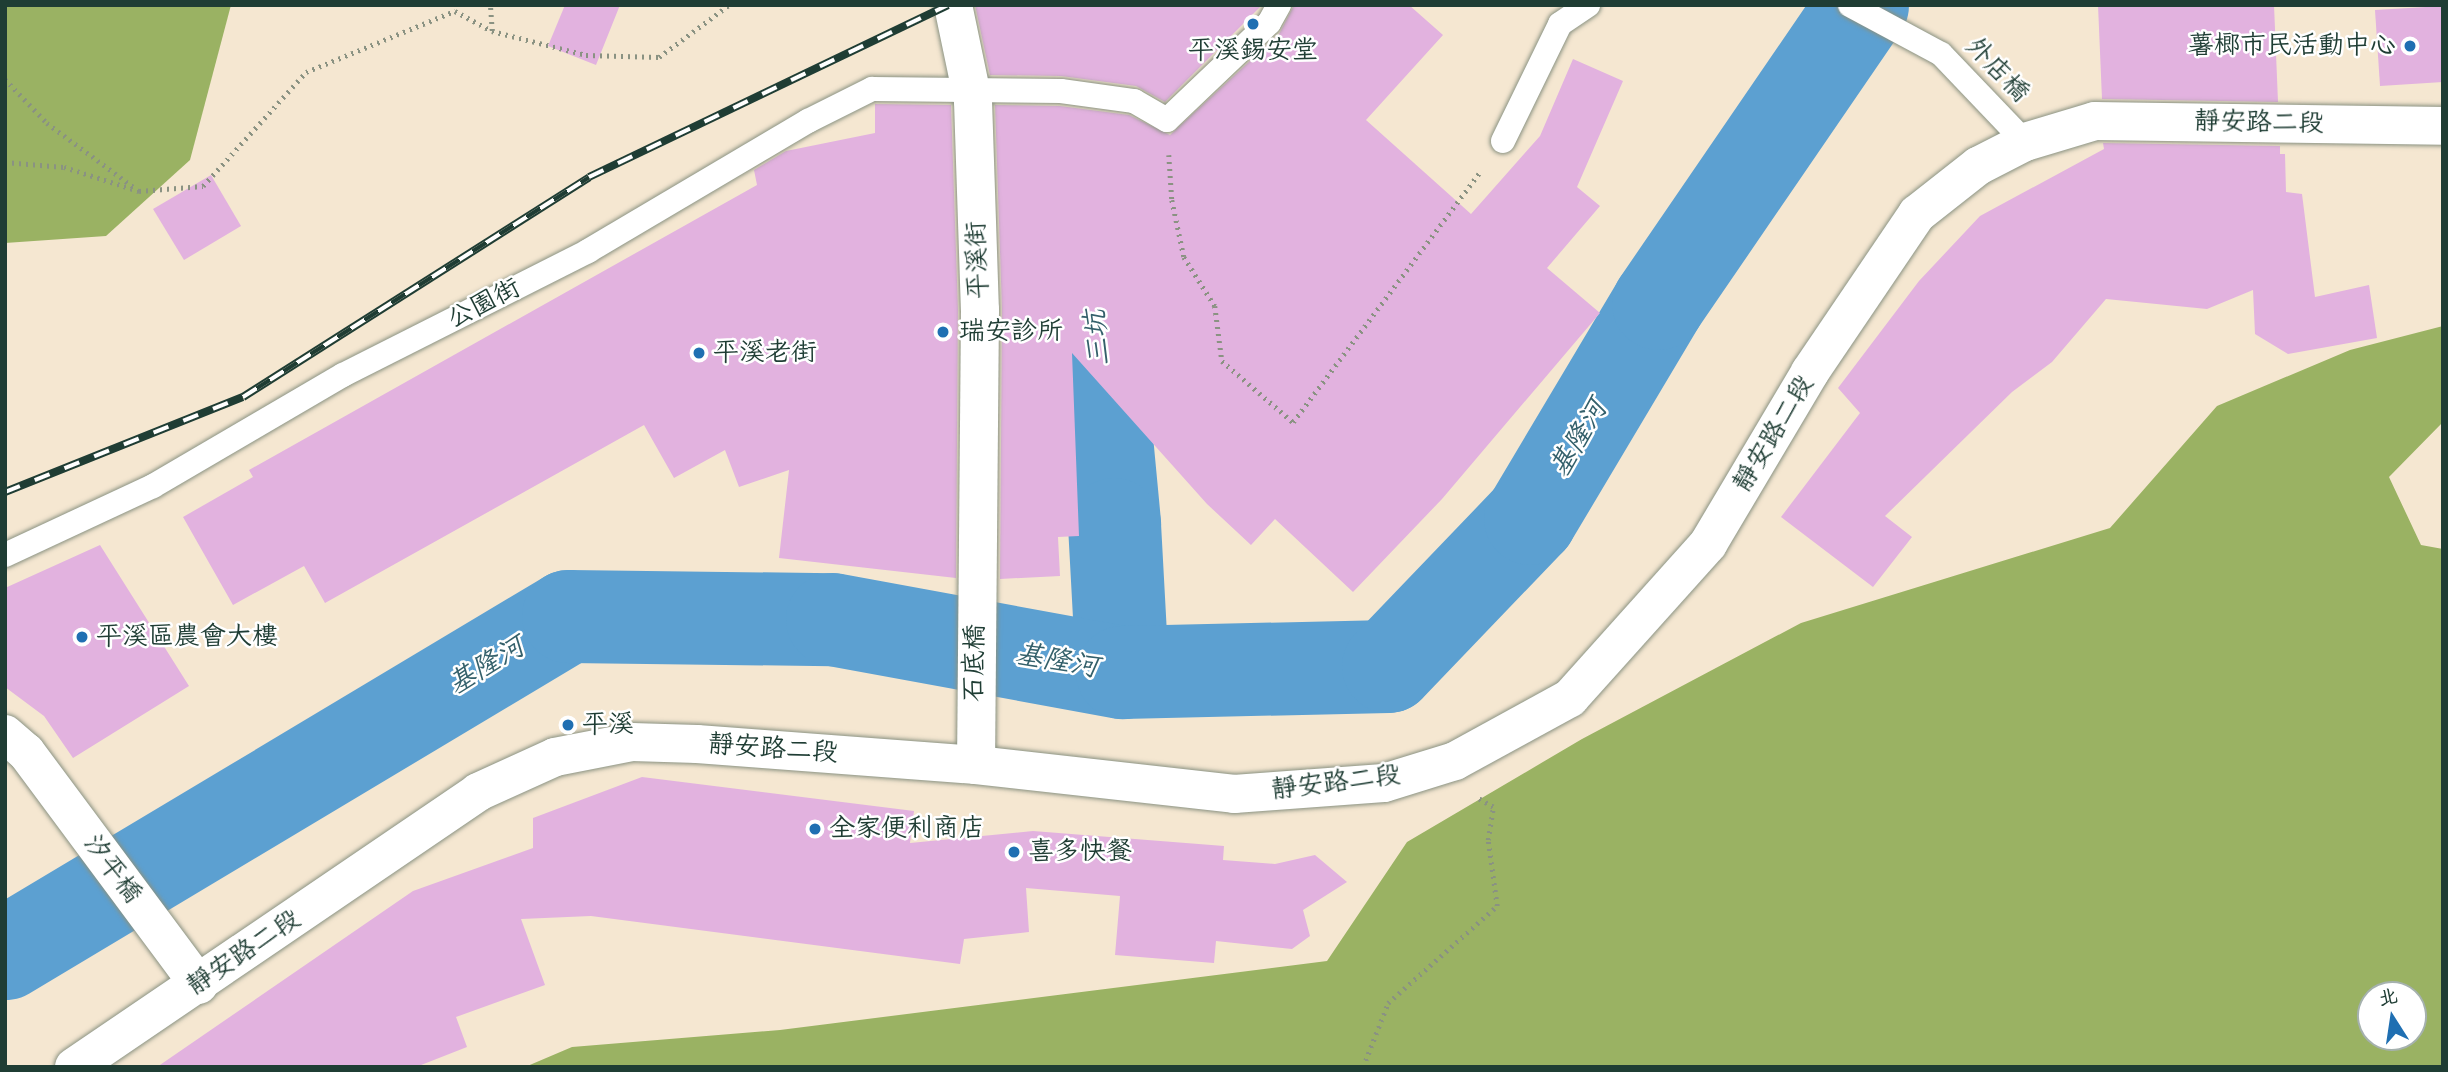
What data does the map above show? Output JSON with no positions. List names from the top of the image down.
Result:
{
  "streets": {
    "main road": [
      "靜安路二段",
      "平溪街",
      "石底橋",
      "汐平橋"
    ],
    "lane": ["外店橋", "公園街"]
  },
  "crossings": [
    ["外店橋", "靜安路二段"],
    ["靜安路二段", "石底橋"],
    ["靜安路二段", "汐平橋"],
    ["平溪街", "公園街"],
    ["平溪街", "石底橋"]
  ],
  "water": ["三坑", "基隆河"],
  "places": [
    "平溪錫安堂",
    "薯榔市民活動中心",
    "瑞安診所",
    "平溪老街",
    "平溪區農會大樓",
    "平溪",
    "全家便利商店",
    "喜多快餐"
  ],
  "north": "top"
}
